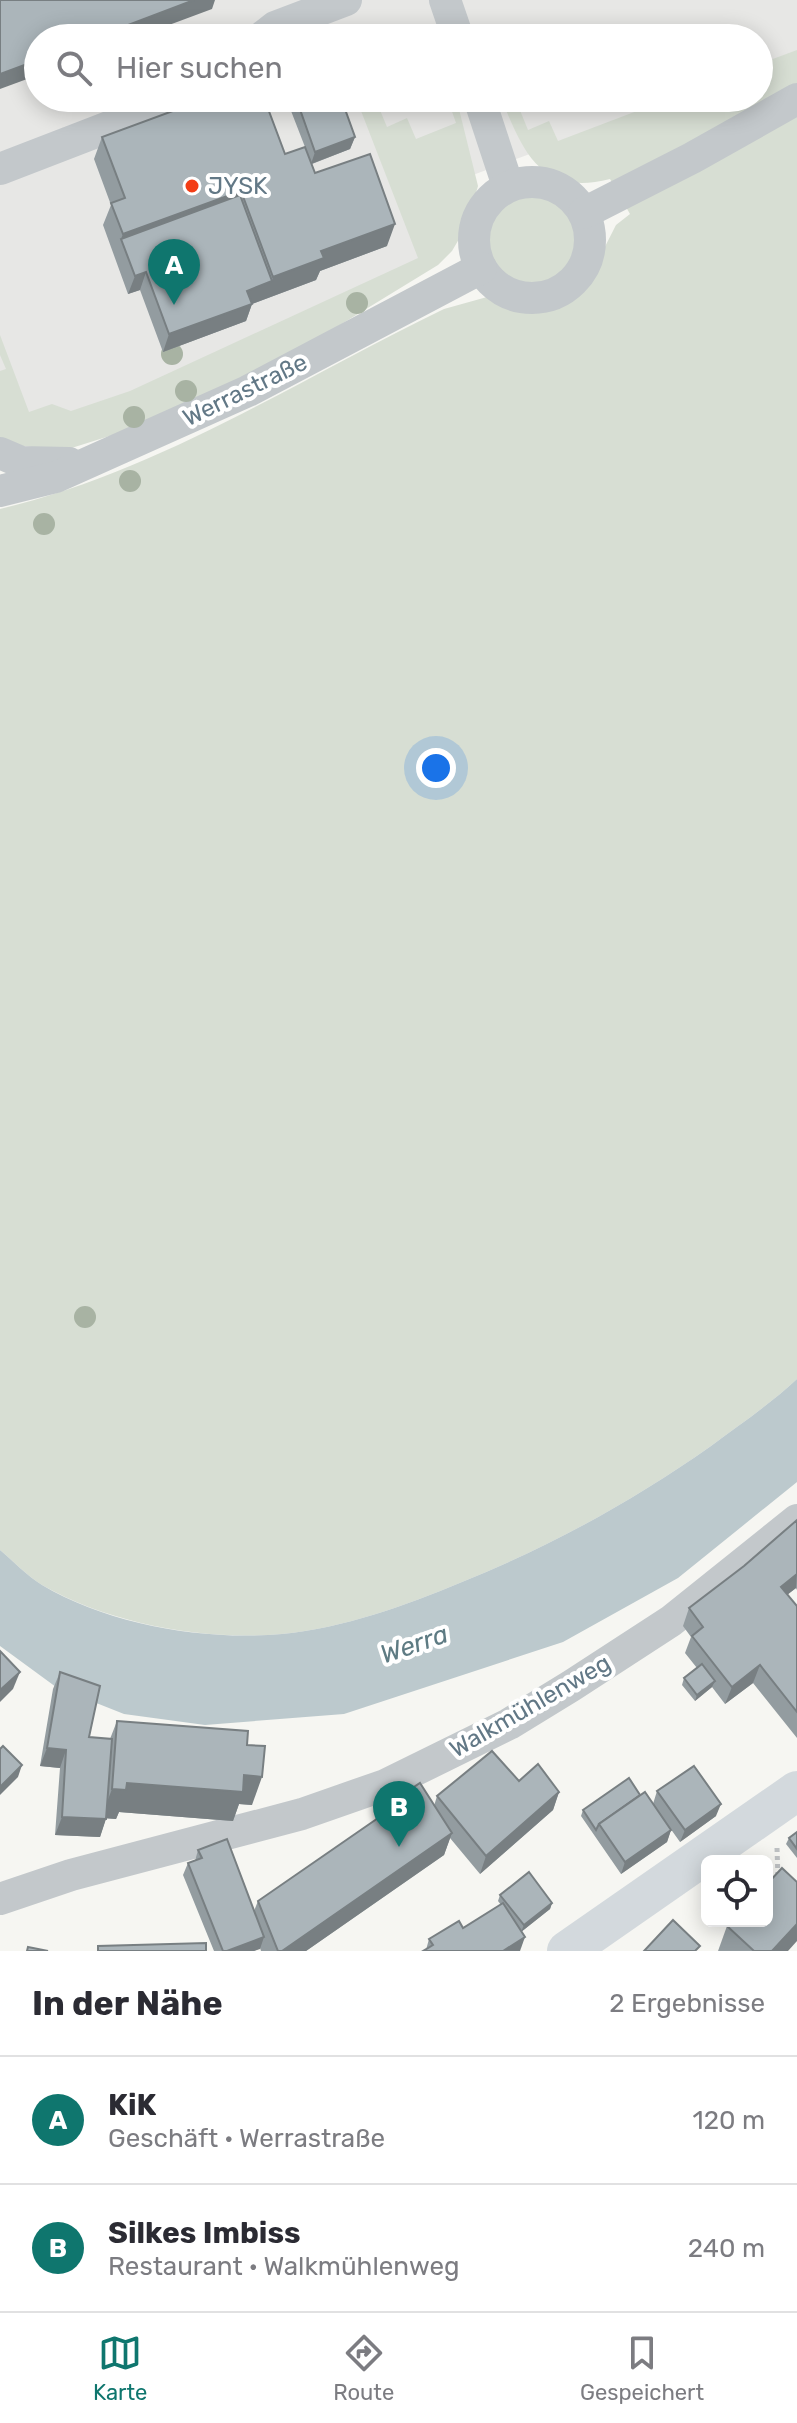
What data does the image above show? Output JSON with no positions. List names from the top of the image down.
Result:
{
  "streets": {
    "street": ["Werrastraße", "Walkmühlenweg"]
  },
  "water": ["Werra"],
  "places": ["JYSK"],
  "page": {
    "search": "Hier suchen",
    "pins": ["A", "B"],
    "heading": ["In der Nähe", "2 Ergebnisse"],
    "list": [
      {
        "mark": "A",
        "name": "KiK",
        "note": "Geschäft · Werrastraße",
        "value": "120 m"
      },
      {
        "mark": "B",
        "name": "Silkes Imbiss",
        "note": "Restaurant · Walkmühlenweg",
        "value": "240 m"
      }
    ],
    "nav": ["Karte", "Route", "Gespeichert"]
  }
}
